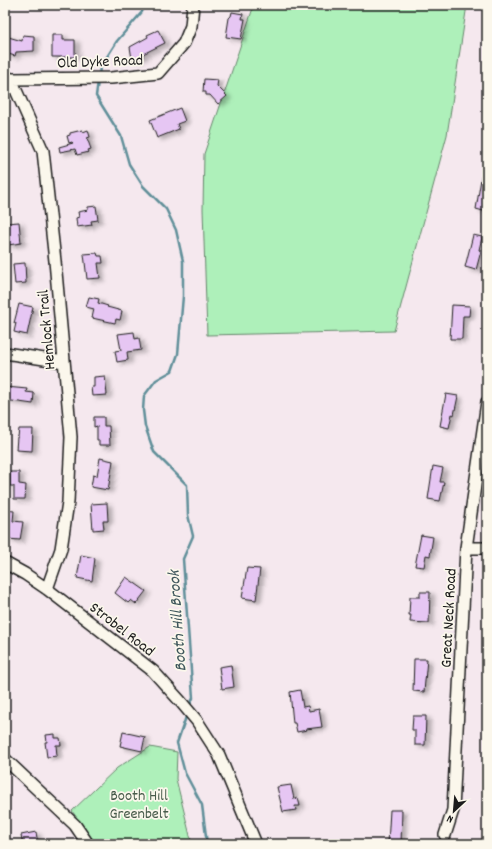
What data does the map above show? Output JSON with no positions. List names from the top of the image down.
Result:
{
  "streets": {
    "street": [
      "Old Dyke Road",
      "Hemlock Trail",
      "Great Neck Road",
      "Strobel Road"
    ]
  },
  "crossings": [
    ["Old Dyke Road", "Hemlock Trail"],
    ["Hemlock Trail", "Strobel Road"]
  ],
  "water": ["Booth Hill Brook"],
  "parks": ["Booth Hill Greenbelt"],
  "north": "bottom left"
}
